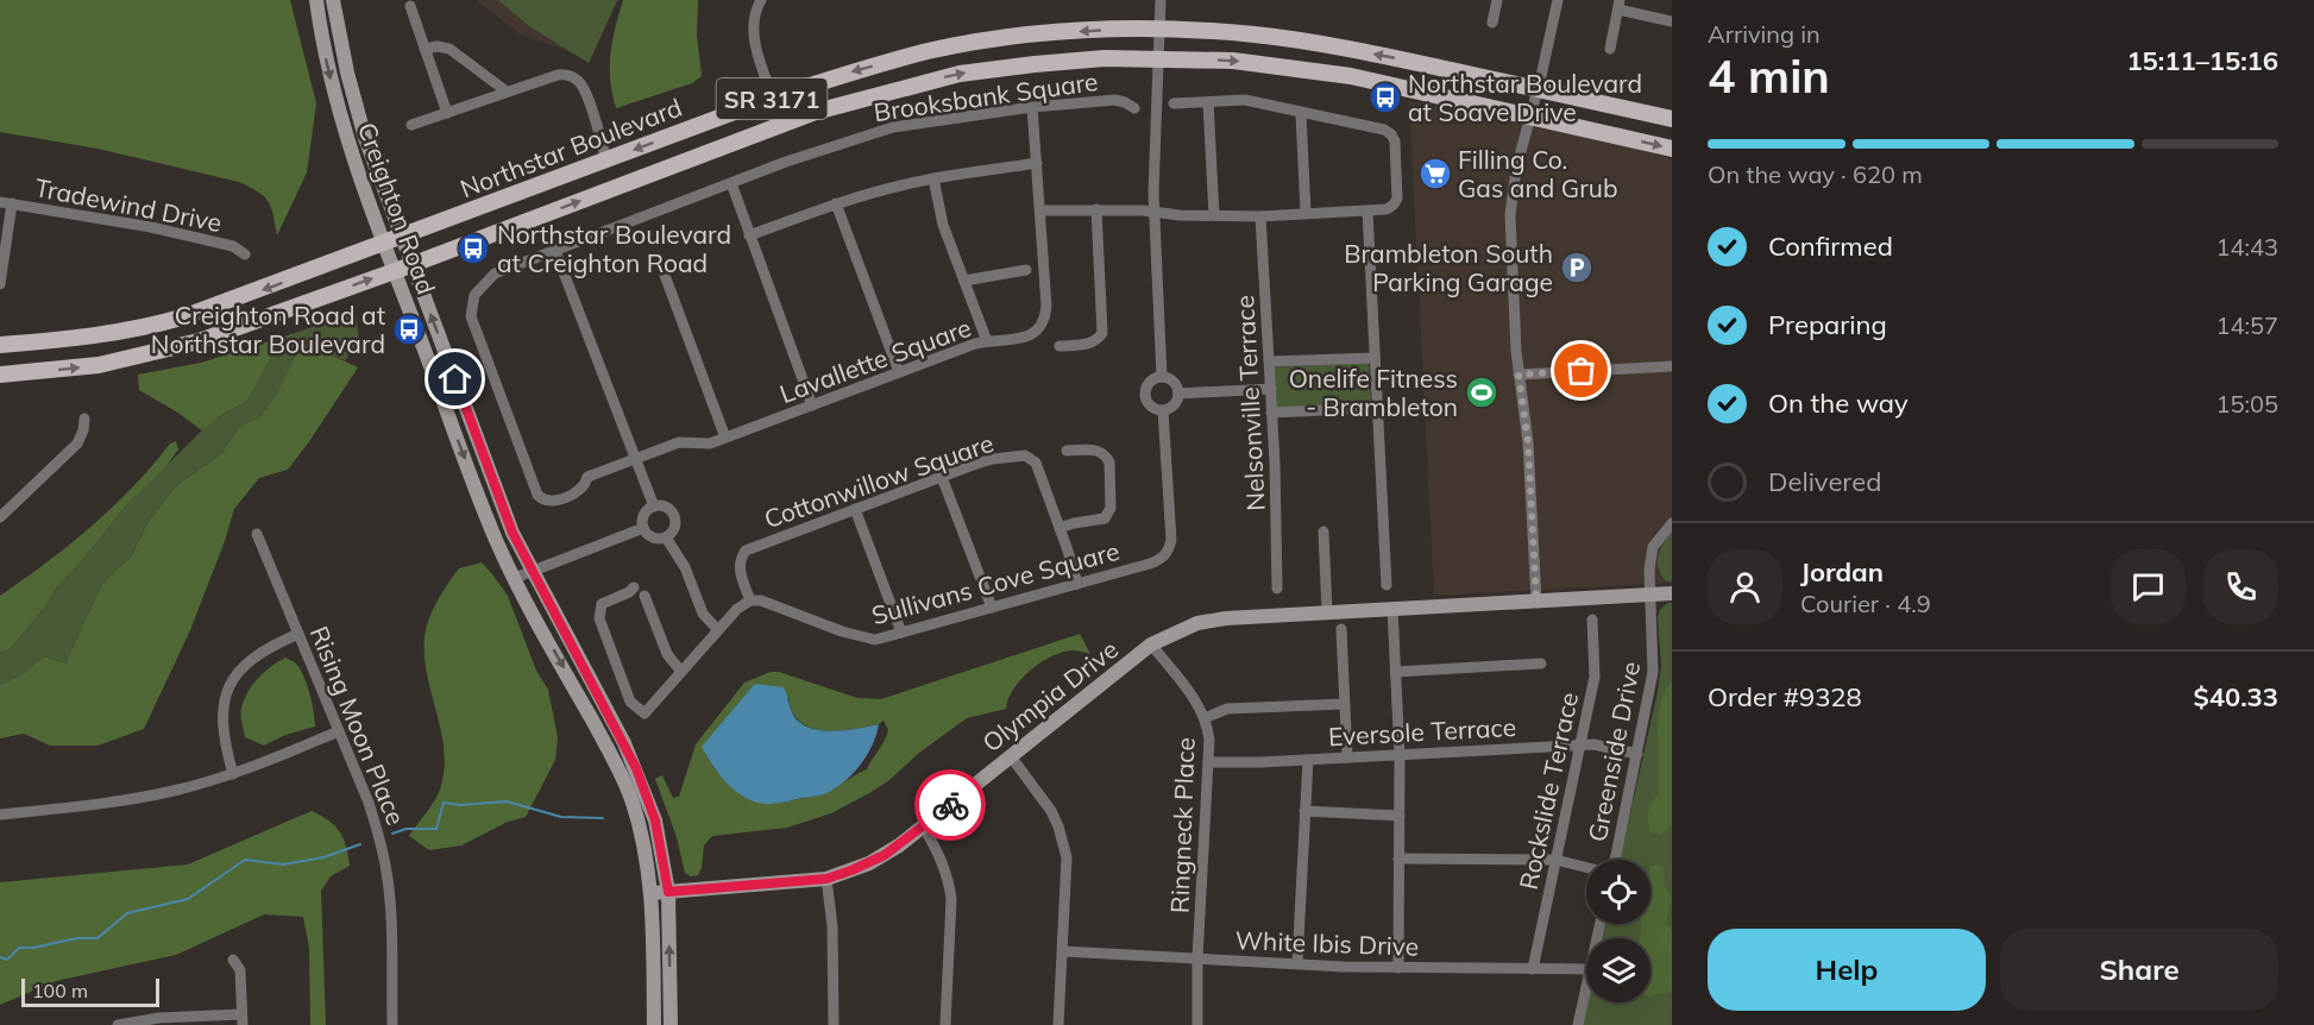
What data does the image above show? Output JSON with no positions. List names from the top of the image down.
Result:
{
  "streets": {
    "main road": ["SR 3171", "Northstar Boulevard"],
    "street": [
      "Brooksbank Square",
      "Tradewind Drive",
      "Creighton Road",
      "Lavallette Square",
      "Nelsonville Terrace",
      "Cottonwillow Square",
      "Sullivans Cove Square",
      "Olympia Drive",
      "Rising Moon Place",
      "Eversole Terrace",
      "Greenside Drive",
      "Rockslide Terrace",
      "Ringneck Place",
      "White Ibis Drive"
    ]
  },
  "crossings": [
    ["Brooksbank Square", "Lavallette Square"],
    ["Northstar Boulevard", "Creighton Road"],
    ["Creighton Road", "Olympia Drive"],
    ["Cottonwillow Square", "Sullivans Cove Square"],
    ["Olympia Drive", "Greenside Drive"],
    ["Olympia Drive", "Ringneck Place"],
    ["Eversole Terrace", "Greenside Drive"],
    ["Eversole Terrace", "Rockslide Terrace"],
    ["Eversole Terrace", "Ringneck Place"],
    ["Rockslide Terrace", "White Ibis Drive"],
    ["Ringneck Place", "White Ibis Drive"]
  ],
  "places": {
    "bus stop": ["Northstar Boulevard at Soave Drive", "Northstar Boulevard at Creighton Road", "Creighton Road at Northstar Boulevard"],
    "supermarket": ["Filling Co. Gas and Grub"],
    "parking": ["Brambleton South Parking Garage"],
    "sports": ["Onelife Fitness - Brambleton"]
  },
  "scale_bar": "100 m",
  "page": {
    "heading": ["4 min", "Arriving in", "15:11–15:16"],
    "panel": [
      "Jordan",
      "Courier · 4.9",
      "Order #9328",
      "$40.33"
    ],
    "bar": "On the way · 620 m",
    "list": [
      ["Confirmed", "14:43"],
      ["Preparing", "14:57"],
      ["On the way", "15:05"],
      "Delivered"
    ],
    "buttons": ["Help", "Share"],
    "scale": "100 m"
  }
}
